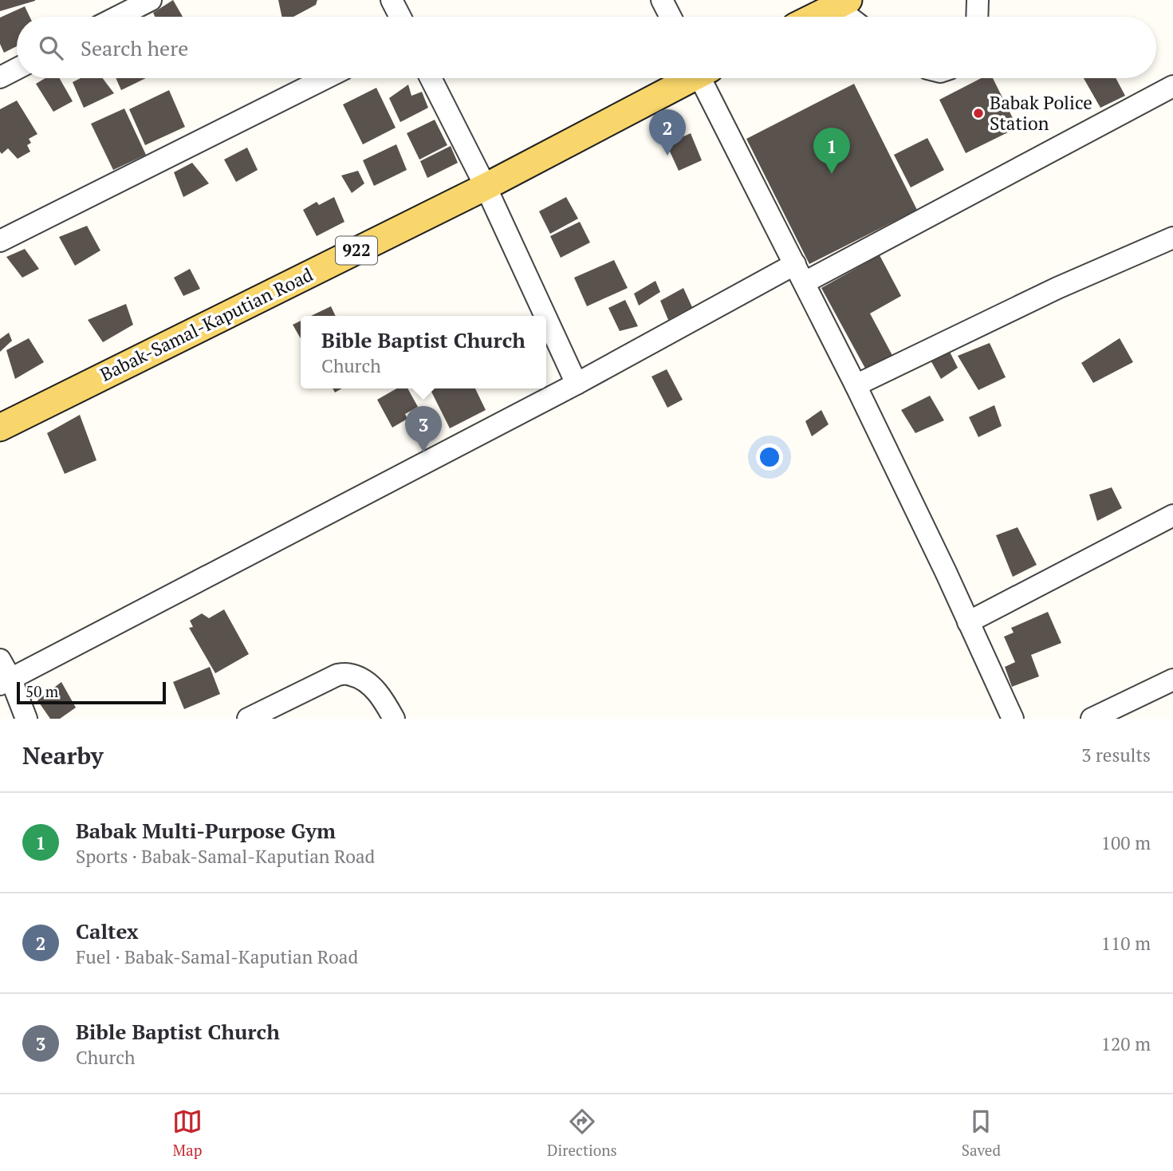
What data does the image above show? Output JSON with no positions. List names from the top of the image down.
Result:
{
  "streets": {
    "main road": ["922", "Babak-Samal-Kaputian Road"]
  },
  "places": ["Babak Police Station"],
  "scale_bar": "50 m",
  "page": {
    "search": "Search here",
    "pins": ["2", "1", "3"],
    "popup": ["Bible Baptist Church", "Church"],
    "scale": "50 m",
    "heading": ["Nearby", "3 results"],
    "list": [
      {
        "mark": "1",
        "name": "Babak Multi-Purpose Gym",
        "note": "Sports · Babak-Samal-Kaputian Road",
        "value": "100 m"
      },
      {
        "mark": "2",
        "name": "Caltex",
        "note": "Fuel · Babak-Samal-Kaputian Road",
        "value": "110 m"
      },
      {
        "mark": "3",
        "name": "Bible Baptist Church",
        "note": "Church",
        "value": "120 m"
      }
    ],
    "nav": ["Map", "Directions", "Saved"]
  }
}
